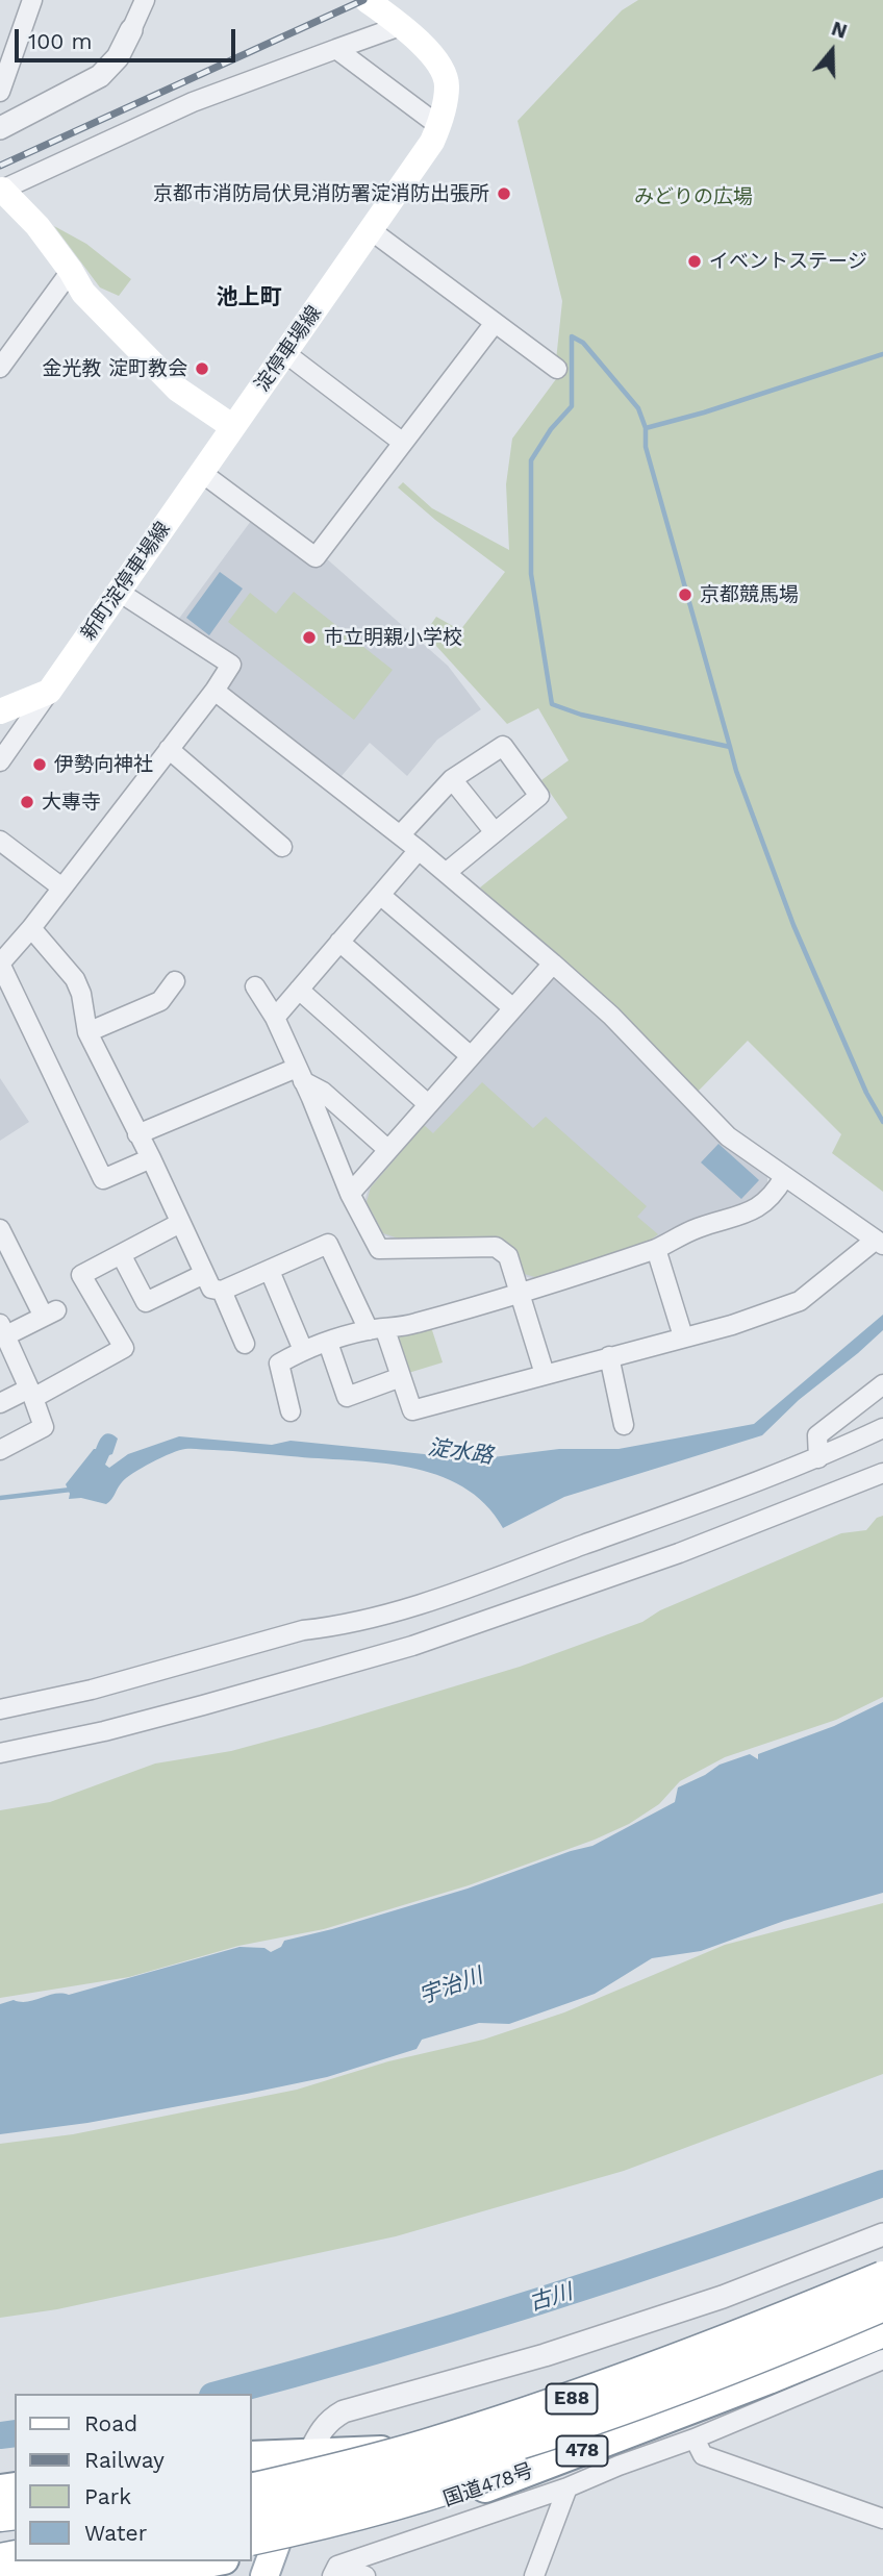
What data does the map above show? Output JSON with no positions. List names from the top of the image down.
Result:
{
  "streets": {
    "highway": ["E88", "478", "国道478号"],
    "main road": ["淀停車場線", "新町淀停車場線"]
  },
  "crossings": [
    ["淀停車場線", "新町淀停車場線"],
    ["E88", "国道478号"]
  ],
  "districts": ["池上町"],
  "water": ["淀水路", "宇治川", "古川"],
  "parks": ["みどりの広場"],
  "places": [
    "京都市消防局伏見消防署淀消防出張所",
    "イベントステージ",
    "金光教 淀町教会",
    "京都競馬場",
    "市立明親小学校",
    "伊勢向神社",
    "大專寺"
  ],
  "legend": [
    "Road",
    "Railway",
    "Park",
    "Water"
  ],
  "scale_bar": "100 m",
  "north": "top"
}
